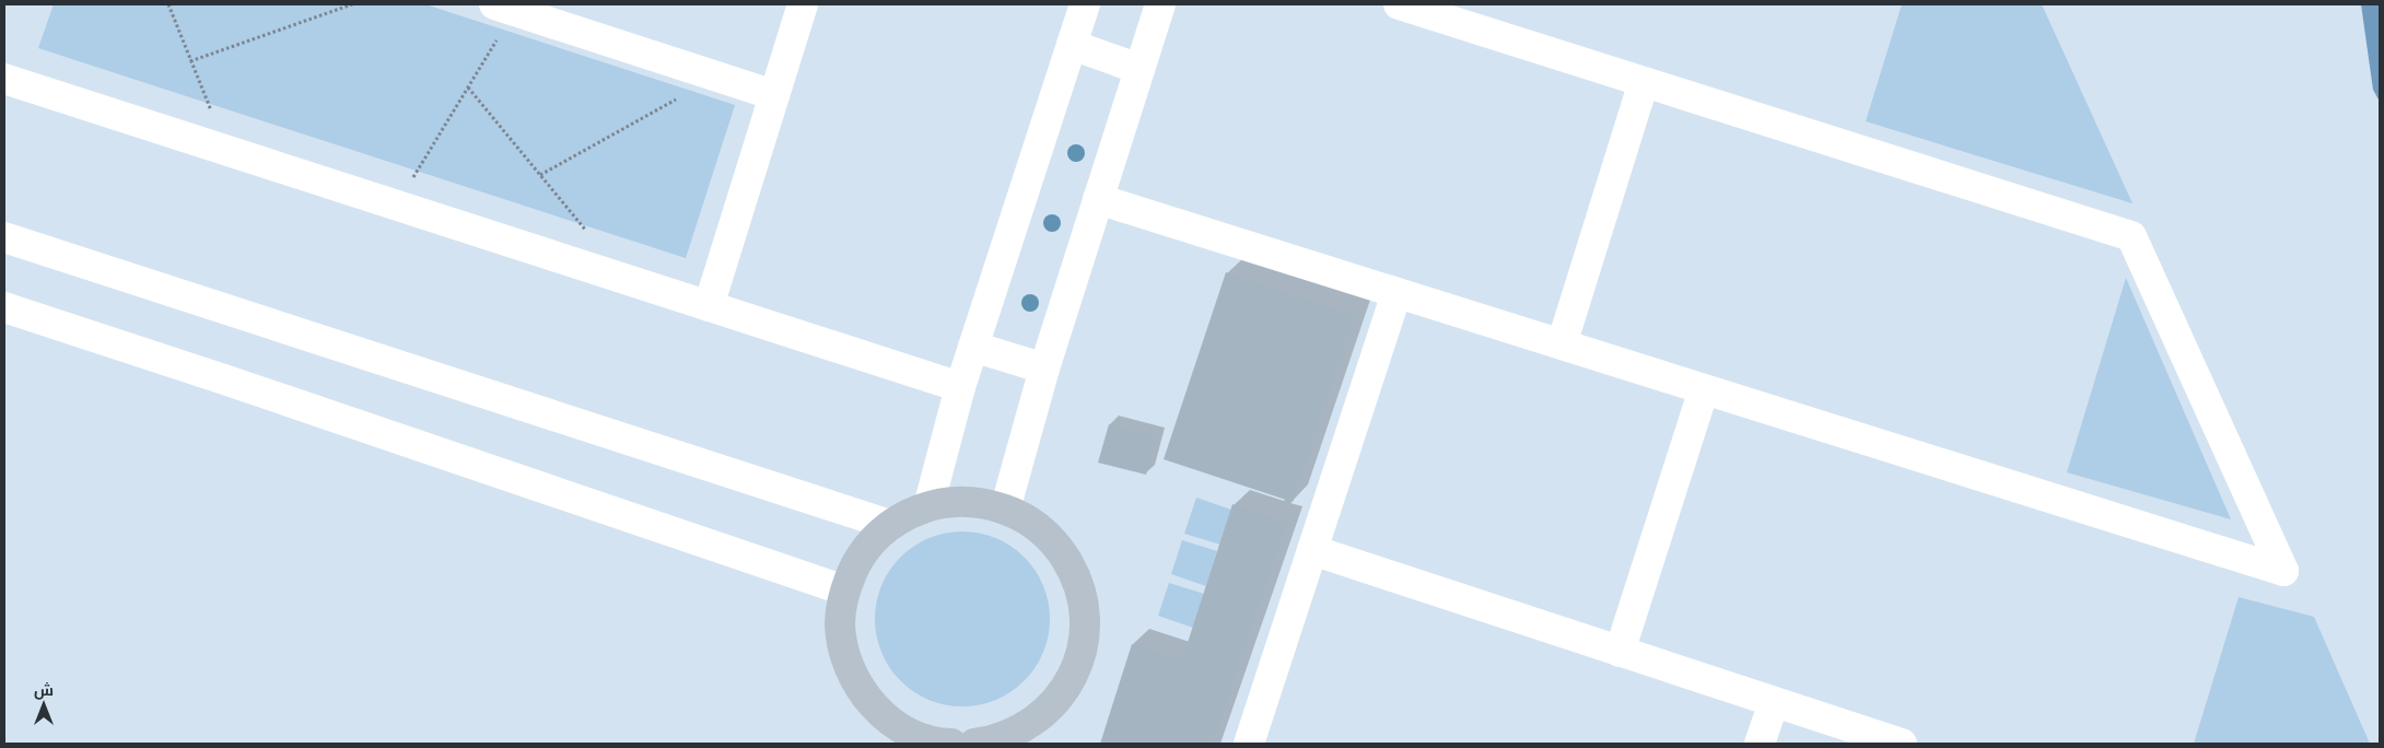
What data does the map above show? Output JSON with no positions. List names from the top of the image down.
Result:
{
  "north": "top"
}
